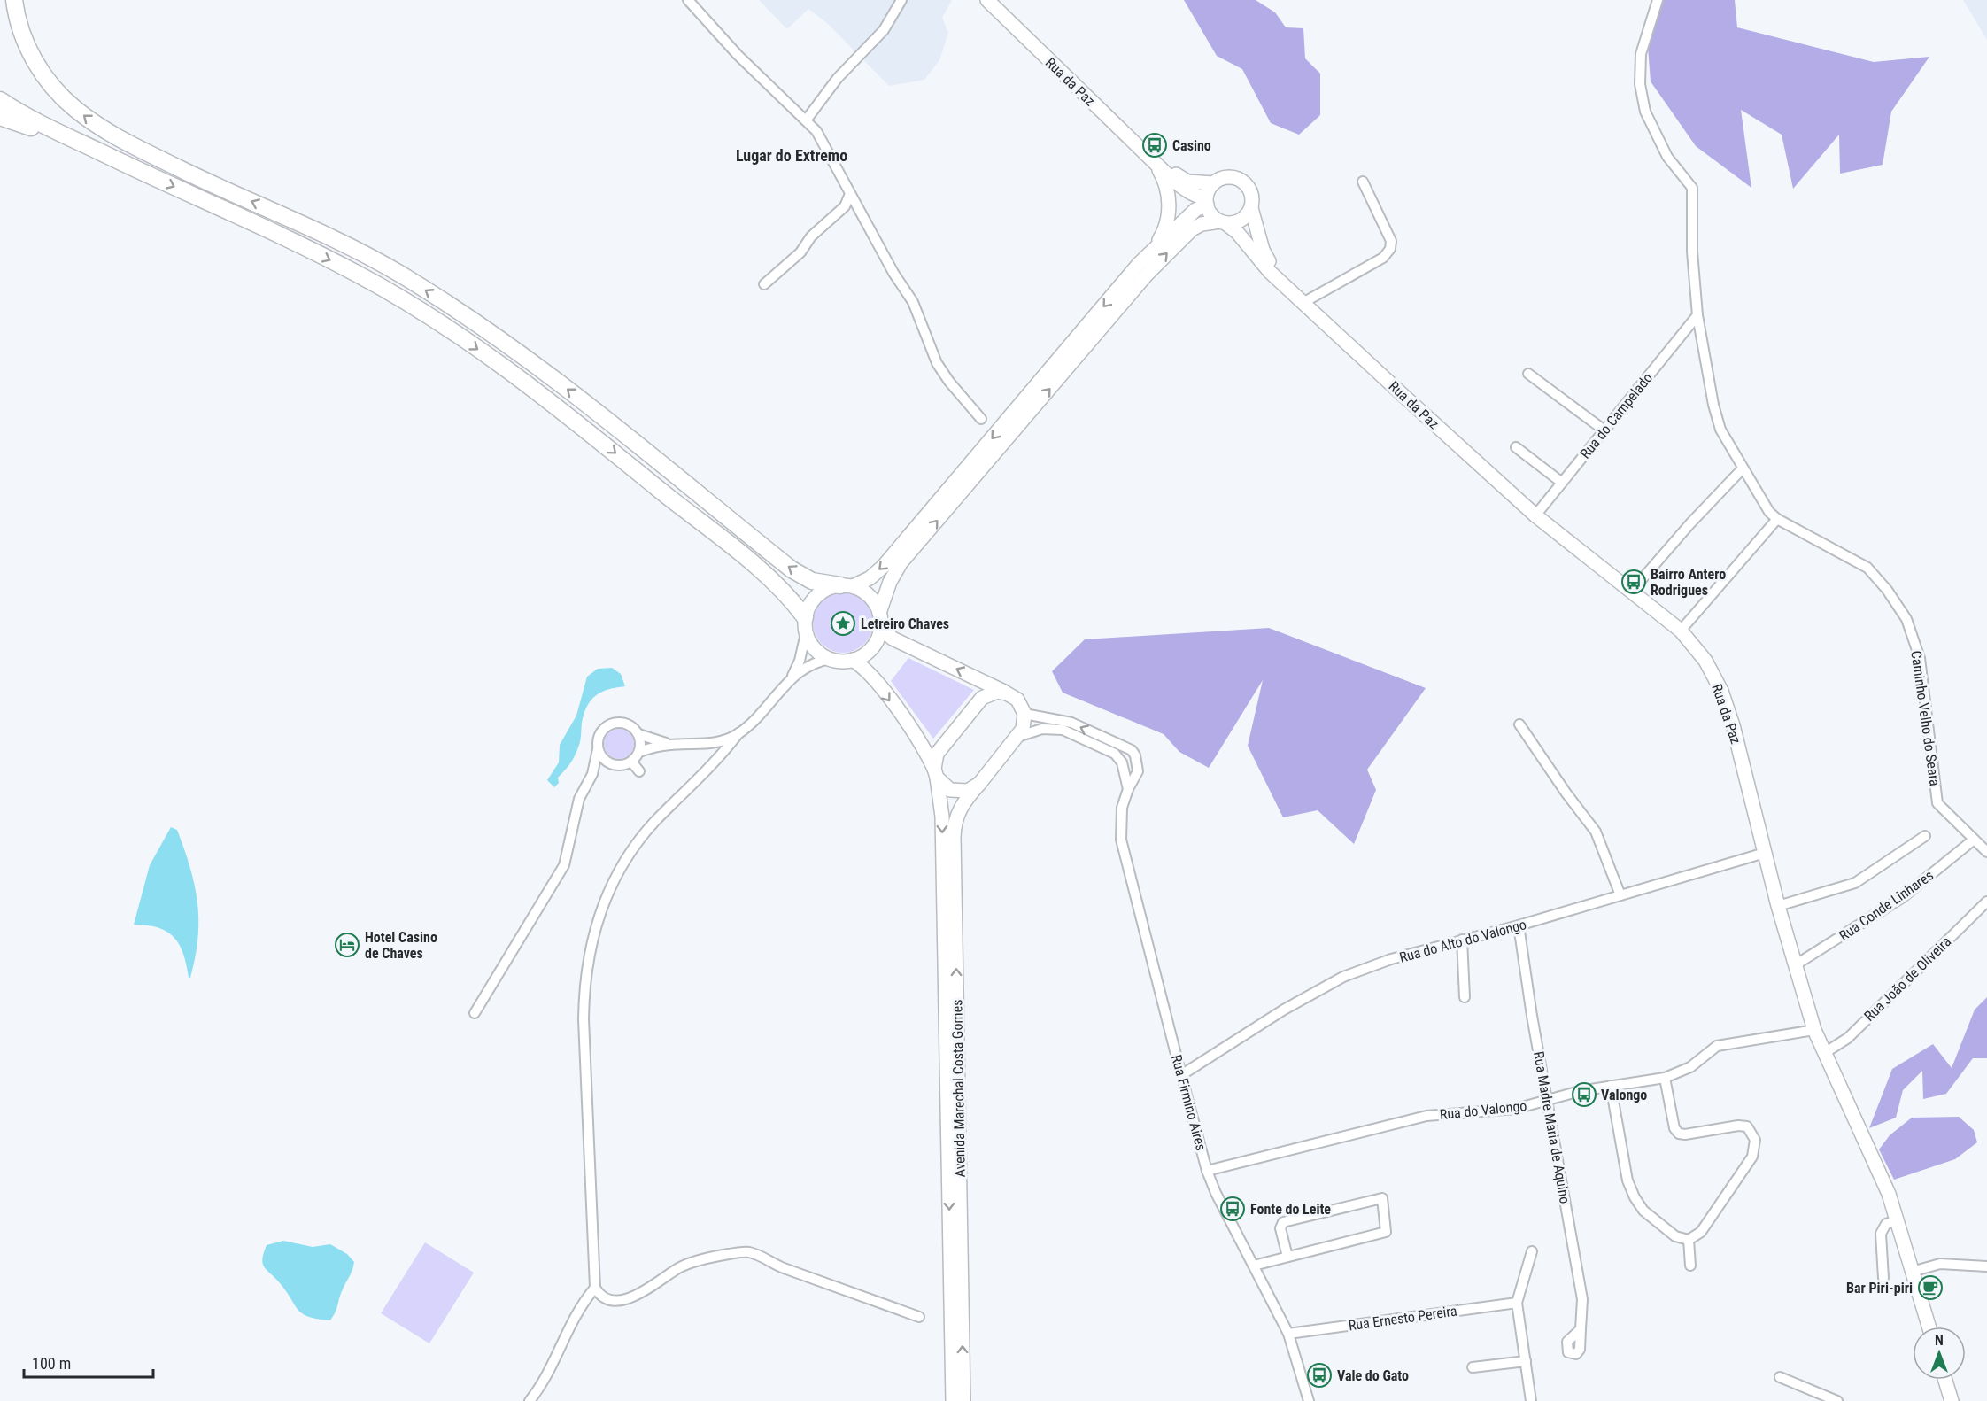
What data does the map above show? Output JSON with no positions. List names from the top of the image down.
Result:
{
  "streets": {
    "main road": ["Rua da Paz", "Avenida Marechal Costa Gomes"],
    "street": [
      "Rua do Campelado",
      "Caminho Velho do Seara",
      "Rua Conde Linhares",
      "Rua do Alto do Valongo",
      "Rua João de Oliveira",
      "Rua Firmino Aires",
      "Rua do Valongo",
      "Rua Madre Maria de Aquino",
      "Rua Ernesto Pereira"
    ]
  },
  "crossings": [
    ["Rua da Paz", "Rua do Campelado"],
    ["Rua da Paz", "Rua Conde Linhares"],
    ["Rua da Paz", "Rua do Alto do Valongo"],
    ["Rua da Paz", "Rua João de Oliveira"],
    ["Rua da Paz", "Rua do Valongo"],
    ["Rua do Campelado", "Caminho Velho do Seara"],
    ["Caminho Velho do Seara", "Rua Conde Linhares"],
    ["Rua do Alto do Valongo", "Rua Firmino Aires"],
    ["Rua do Alto do Valongo", "Rua Madre Maria de Aquino"],
    ["Rua Firmino Aires", "Rua do Valongo"],
    ["Rua Firmino Aires", "Rua Ernesto Pereira"],
    ["Rua do Valongo", "Rua Madre Maria de Aquino"]
  ],
  "districts": ["Lugar do Extremo"],
  "places": {
    "bus stop": [
      "Casino",
      "Bairro Antero Rodrigues",
      "Valongo",
      "Fonte do Leite",
      "Vale do Gato"
    ],
    "place": ["Letreiro Chaves"],
    "hotel": ["Hotel Casino de Chaves"],
    "cafe": ["Bar Piri-piri"]
  },
  "scale_bar": "100 m",
  "north": "top"
}
